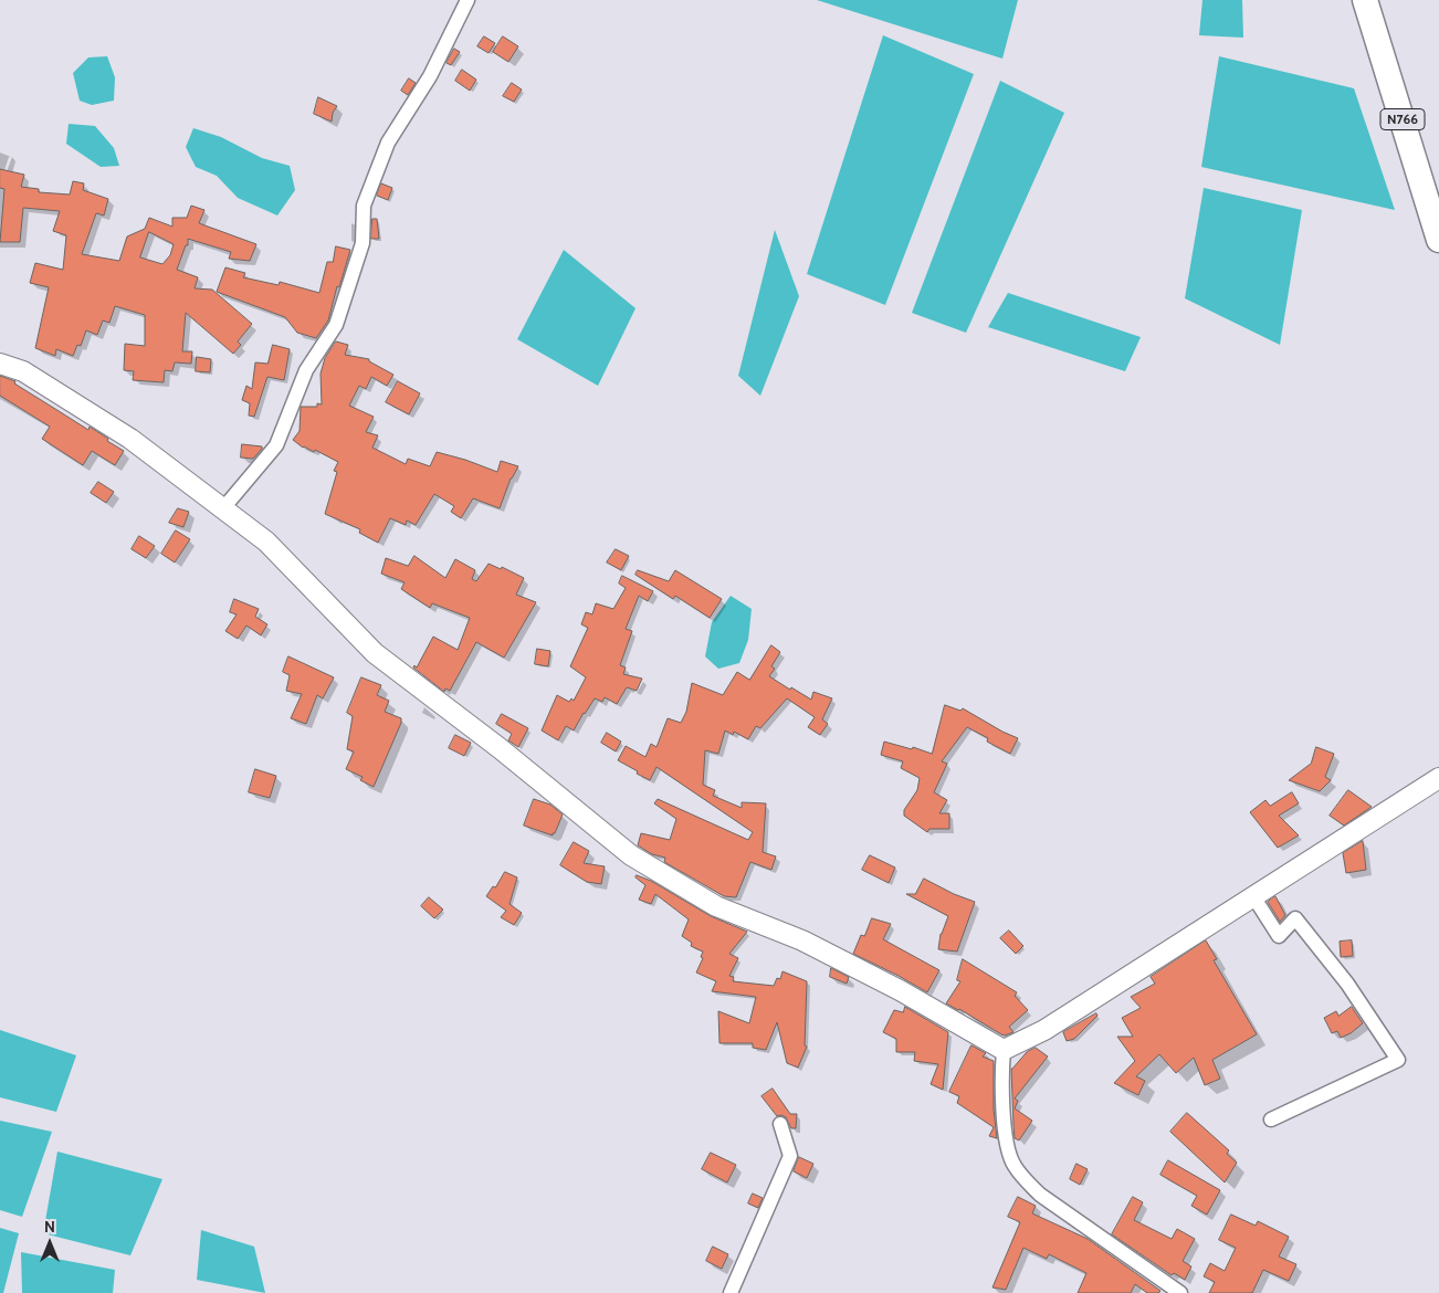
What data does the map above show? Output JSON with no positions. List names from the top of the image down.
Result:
{
  "streets": {
    "highway": ["N766"]
  },
  "north": "top"
}
